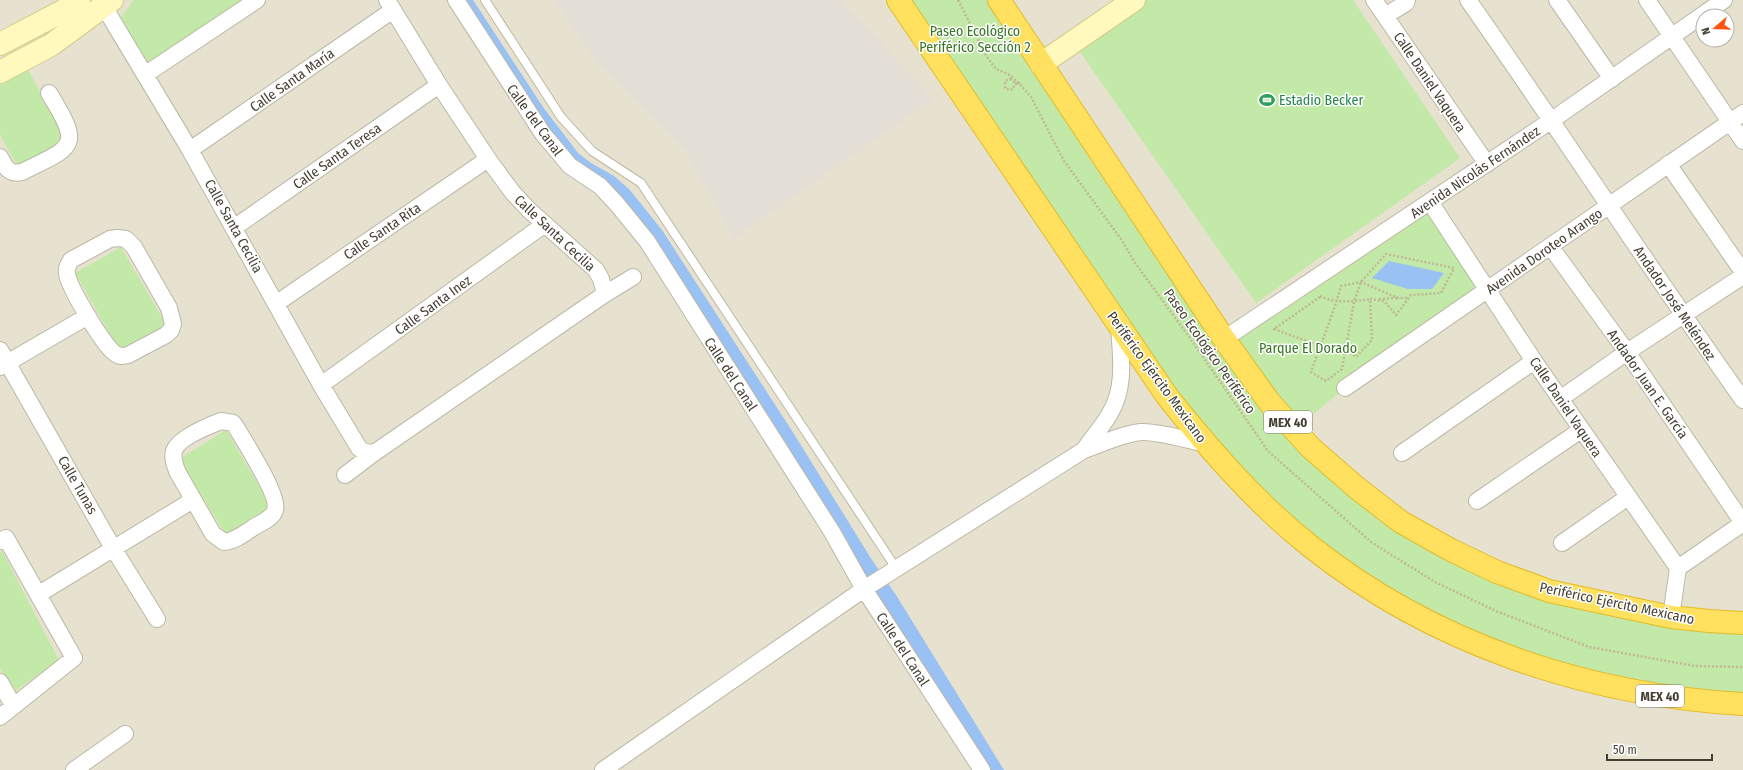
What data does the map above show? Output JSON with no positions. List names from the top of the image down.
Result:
{
  "streets": {
    "highway": ["Periférico Ejército Mexicano", "MEX 40"],
    "street": [
      "Calle Santa María",
      "Calle Daniel Vaquera",
      "Calle del Canal",
      "Calle Santa Teresa",
      "Avenida Nicolás Fernández",
      "Calle Santa Cecilia",
      "Calle Santa Rita",
      "Avenida Doroteo Arango",
      "Andador José Meléndez",
      "Calle Santa Inez",
      "Andador Juan E. García",
      "Calle Tunas"
    ],
    "path": ["Paseo Ecológico Periférico"]
  },
  "crossings": [
    ["Calle Santa María", "Calle Santa Cecilia"],
    ["Calle Daniel Vaquera", "Avenida Nicolás Fernández"],
    ["Calle Daniel Vaquera", "Avenida Doroteo Arango"],
    ["Calle Santa Teresa", "Calle Santa Cecilia"],
    ["Avenida Nicolás Fernández", "Andador José Meléndez"],
    ["Avenida Nicolás Fernández", "Periférico Ejército Mexicano"],
    ["Calle Santa Cecilia", "Calle Santa Rita"],
    ["Calle Santa Cecilia", "Calle Santa Inez"],
    ["Avenida Doroteo Arango", "Andador José Meléndez"],
    ["Avenida Doroteo Arango", "Andador Juan E. García"]
  ],
  "parks": ["Paseo Ecológico Periférico Sección 2", "Parque El Dorado"],
  "places": {
    "sports": ["Estadio Becker"]
  },
  "scale_bar": "50 m",
  "north": "left"
}
